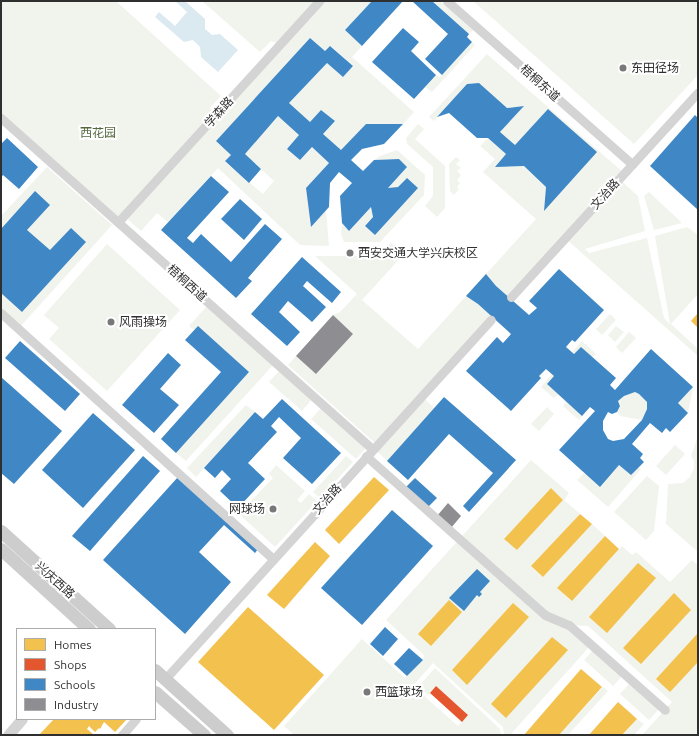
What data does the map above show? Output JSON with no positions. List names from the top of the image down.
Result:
{
  "streets": {
    "main road": ["兴庆西路"],
    "street": [
      "梧桐东道",
      "学森路",
      "文治路",
      "梧桐西道"
    ]
  },
  "crossings": [
    ["梧桐东道", "文治路"],
    ["学森路", "梧桐西道"],
    ["文治路", "梧桐西道"]
  ],
  "parks": ["西花园"],
  "places": [
    "东田径场",
    "西安交通大学兴庆校区",
    "风雨操场",
    "网球场",
    "西篮球场"
  ],
  "legend": [
    "Homes",
    "Shops",
    "Schools",
    "Industry"
  ]
}
